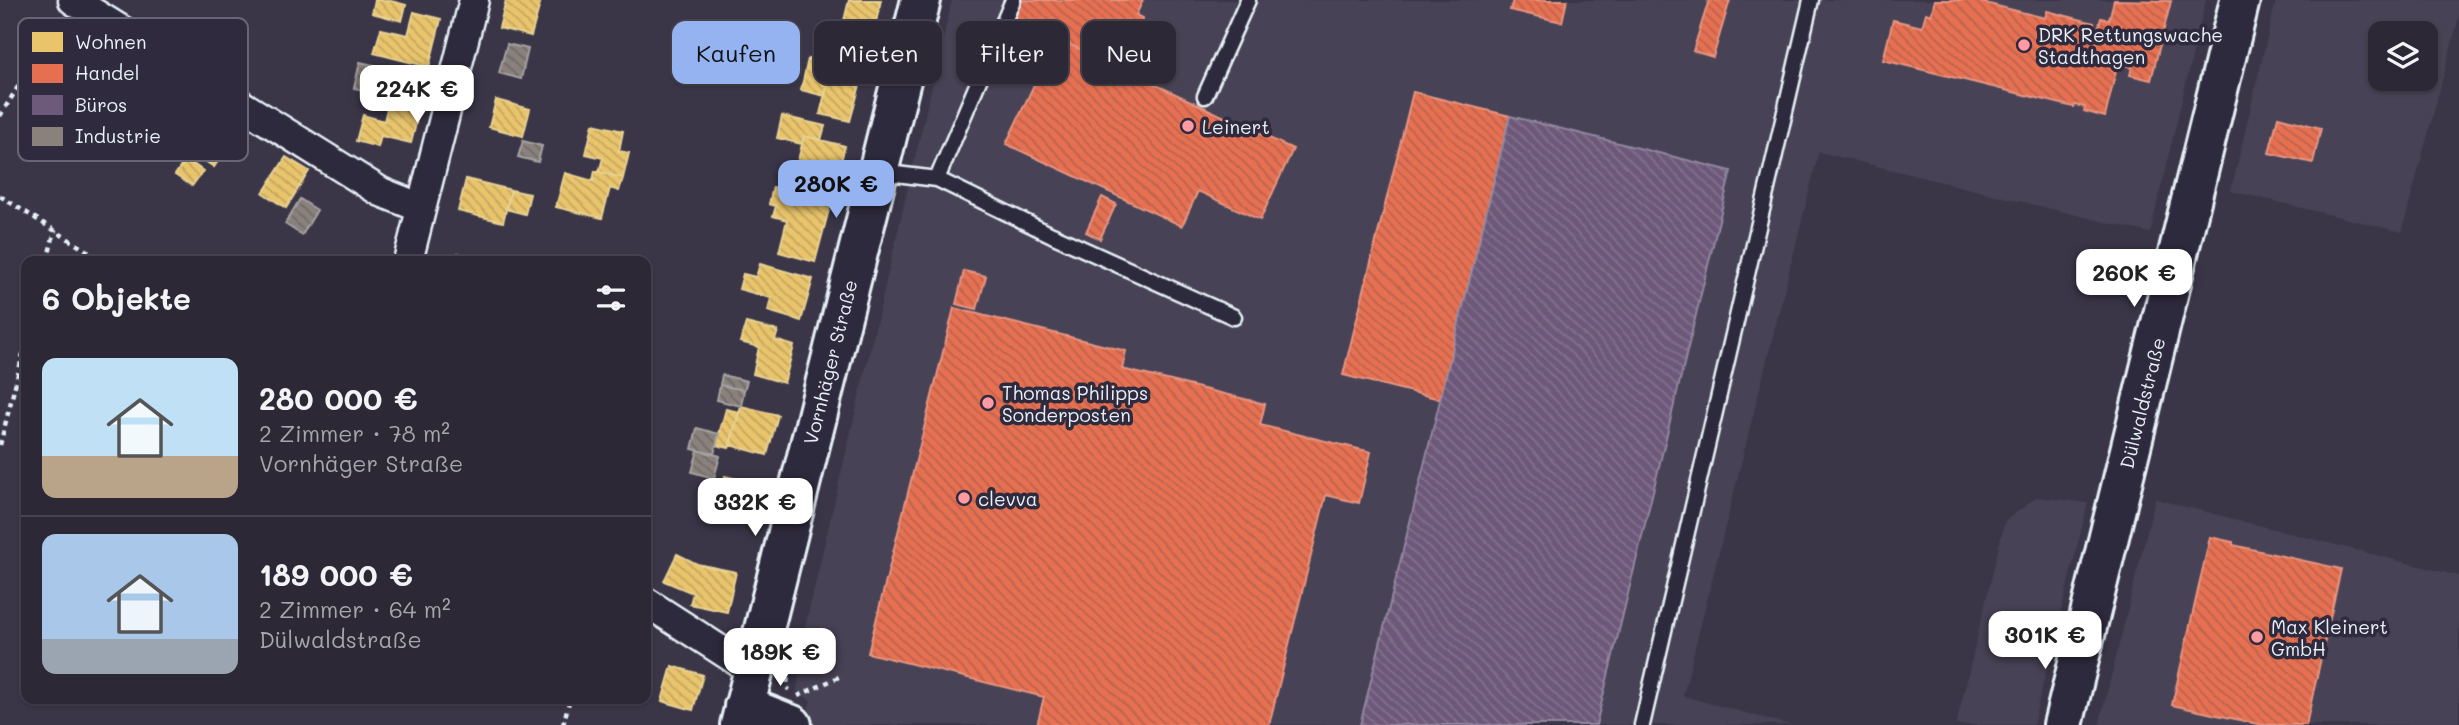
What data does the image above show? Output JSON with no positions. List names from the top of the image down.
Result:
{
  "streets": {
    "street": ["Vornhäger Straße", "Dülwaldstraße"]
  },
  "places": [
    "DRK Rettungswache Stadthagen",
    "Leinert",
    "Thomas Philipps Sonderposten",
    "clevva",
    "Max Kleinert GmbH"
  ],
  "legend": [
    "Wohnen",
    "Handel",
    "Büros",
    "Industrie"
  ],
  "page": {
    "chip": [
      "Kaufen",
      "Mieten",
      "Filter",
      "Neu"
    ],
    "price": [
      "224K €",
      "280K €",
      "260K €",
      "332K €",
      "301K €",
      "189K €"
    ],
    "heading": "6 Objekte",
    "list": [
      {
        "name": "280 000 €",
        "note": "2 Zimmer · 78 m² · Vornhäger Straße"
      },
      {
        "name": "189 000 €",
        "note": "2 Zimmer · 64 m² · Dülwaldstraße"
      }
    ]
  }
}
